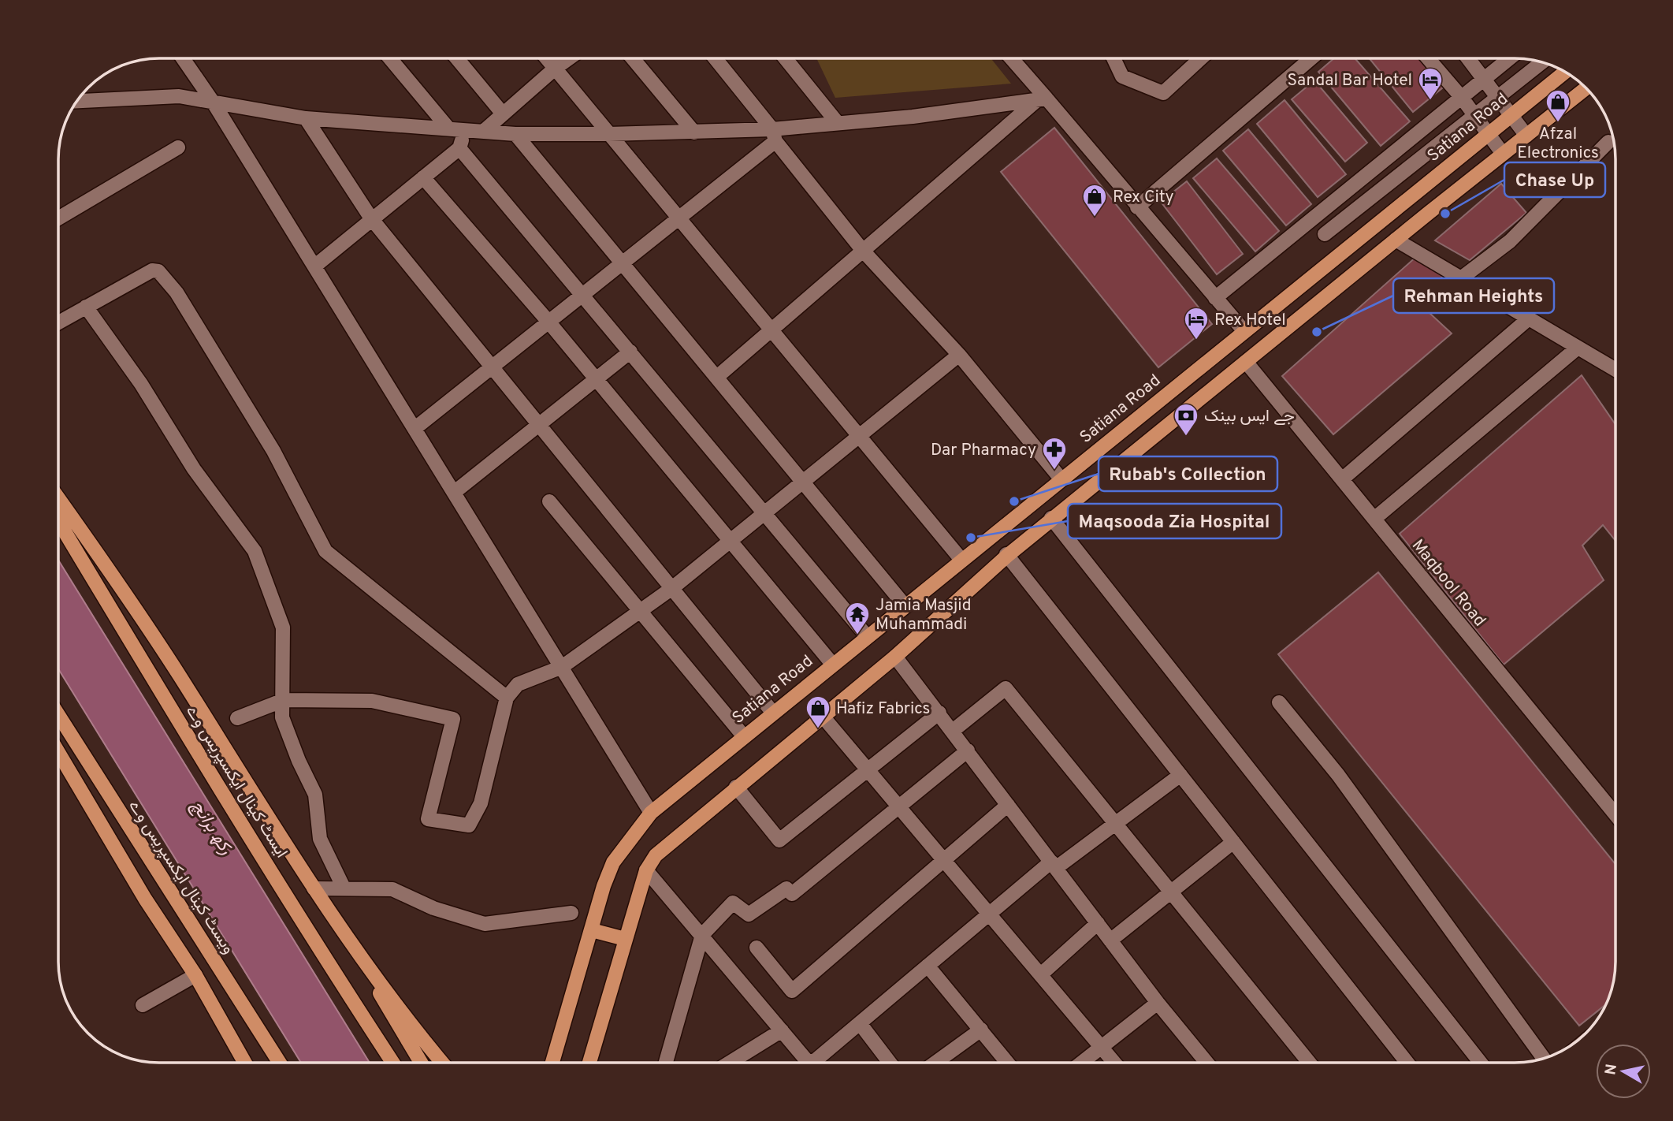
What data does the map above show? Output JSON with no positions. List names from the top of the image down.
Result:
{
  "streets": {
    "main road": ["Satiana Road", "ایسٹ کینال ایکسپریس وے", "ویسٹ کینال ایکسپریس وے"],
    "street": ["Maqbool Road"]
  },
  "water": ["رکھ برانچ"],
  "places": {
    "hotel": ["Sandal Bar Hotel", "Rex Hotel"],
    "shop": ["Afzal Electronics", "Rex City", "Hafiz Fabrics"],
    "other": [
      "Chase Up",
      "Rehman Heights",
      "Rubab's Collection",
      "Maqsooda Zia Hospital"
    ],
    "bank": ["جے ایس بینک"],
    "pharmacy": ["Dar Pharmacy"],
    "temple": ["Jamia Masjid Muhammadi"]
  },
  "north": "left"
}
